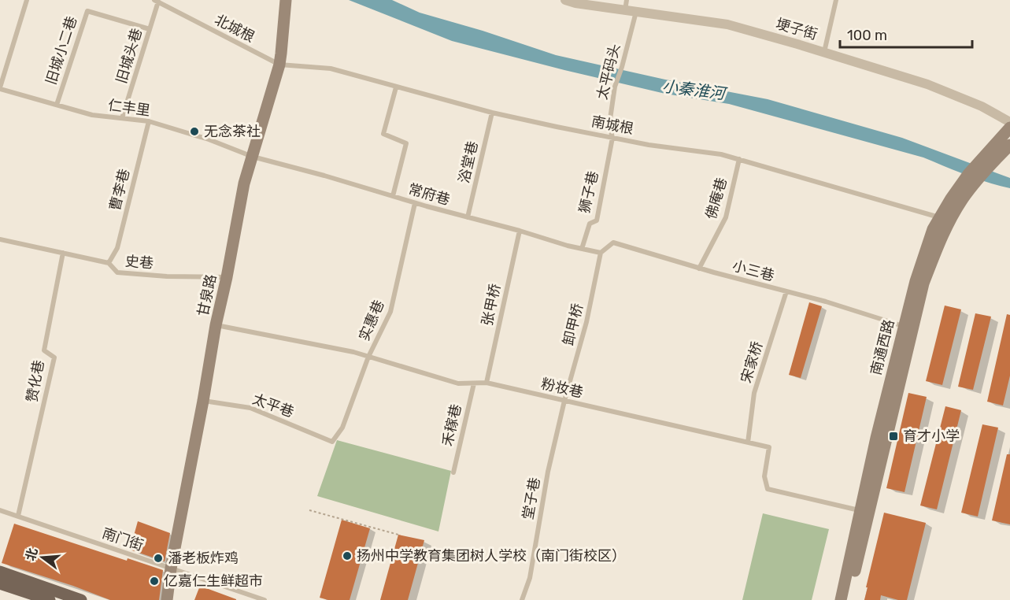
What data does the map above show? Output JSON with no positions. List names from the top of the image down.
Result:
{
  "streets": {
    "main road": ["甘泉路", "南通西路"],
    "street": ["埂子街"],
    "lane": [
      "北城根",
      "旧城小二巷",
      "旧城头巷",
      "太平码头",
      "仁丰里",
      "南城根",
      "浴堂巷",
      "曹李巷",
      "狮子巷",
      "常府巷",
      "佛庵巷",
      "史巷",
      "小三巷",
      "张甲桥",
      "实惠巷",
      "卸甲桥",
      "宋家桥",
      "赞化巷",
      "粉妆巷",
      "太平巷",
      "禾稼巷",
      "堂子巷",
      "南门街"
    ]
  },
  "crossings": [
    ["北城根", "旧城头巷"],
    ["北城根", "南城根"],
    ["北城根", "甘泉路"],
    ["埂子街", "太平码头"],
    ["旧城小二巷", "旧城头巷"],
    ["旧城小二巷", "仁丰里"],
    ["旧城头巷", "仁丰里"],
    ["太平码头", "南城根"],
    ["太平码头", "狮子巷"],
    ["仁丰里", "曹李巷"],
    ["仁丰里", "常府巷"],
    ["仁丰里", "甘泉路"],
    ["南城根", "浴堂巷"],
    ["南城根", "狮子巷"],
    ["南城根", "佛庵巷"],
    ["南城根", "甘泉路"],
    ["南城根", "南通西路"],
    ["浴堂巷", "常府巷"],
    ["曹李巷", "史巷"],
    ["狮子巷", "常府巷"],
    ["常府巷", "小三巷"],
    ["常府巷", "甘泉路"],
    ["常府巷", "张甲桥"],
    ["常府巷", "实惠巷"],
    ["常府巷", "卸甲桥"],
    ["佛庵巷", "小三巷"],
    ["史巷", "甘泉路"],
    ["史巷", "赞化巷"],
    ["小三巷", "卸甲桥"],
    ["小三巷", "南通西路"],
    ["小三巷", "宋家桥"],
    ["甘泉路", "粉妆巷"],
    ["甘泉路", "太平巷"],
    ["甘泉路", "南门街"],
    ["张甲桥", "粉妆巷"],
    ["实惠巷", "粉妆巷"],
    ["实惠巷", "太平巷"],
    ["卸甲桥", "粉妆巷"],
    ["卸甲桥", "堂子巷"],
    ["南通西路", "粉妆巷"],
    ["宋家桥", "粉妆巷"],
    ["赞化巷", "南门街"],
    ["粉妆巷", "禾稼巷"],
    ["粉妆巷", "堂子巷"]
  ],
  "water": ["小秦淮河"],
  "places": {
    "other": [
      "无念茶社",
      "扬州中学教育集团树人学校（南门街校区）",
      "潘老板炸鸡",
      "亿嘉仁生鲜超市"
    ],
    "transit": ["育才小学"]
  },
  "scale_bar": "100 m",
  "north": "left"
}
